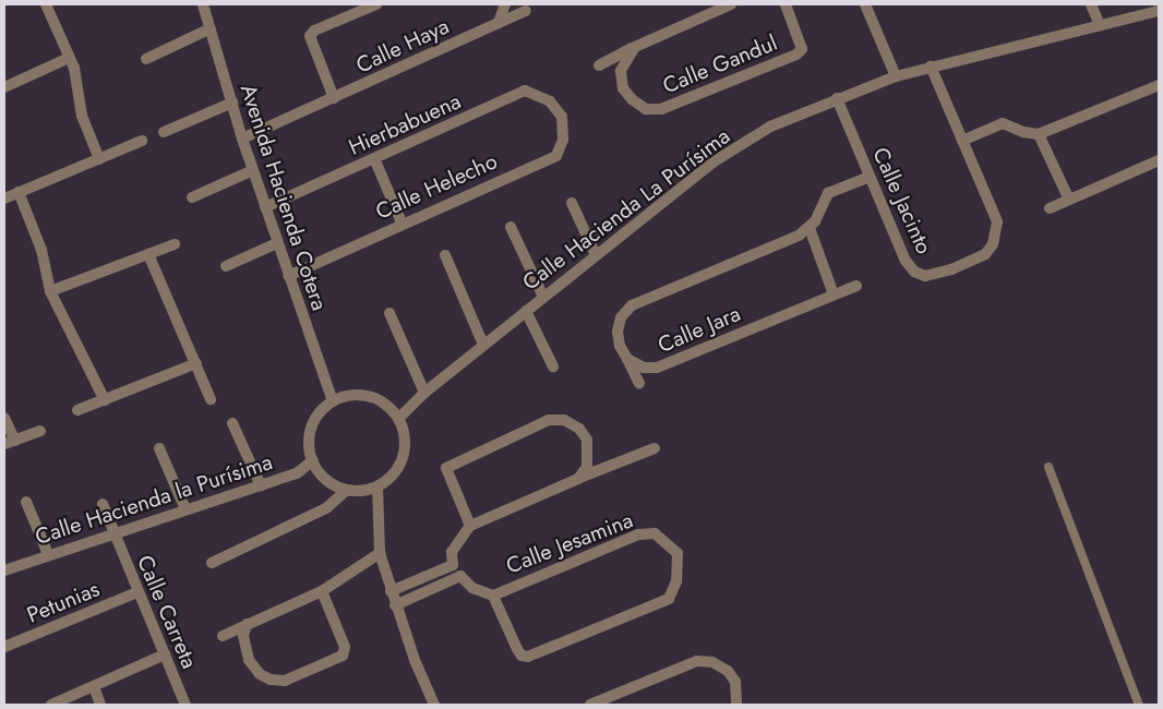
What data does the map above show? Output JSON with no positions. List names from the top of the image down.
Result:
{
  "streets": {
    "street": [
      "Calle Haya",
      "Calle Gandul",
      "Hierbabuena",
      "Calle Helecho",
      "Avenida Hacienda Cotera",
      "Calle Jacinto",
      "Calle Hacienda La Purísima",
      "Calle Jara",
      "Calle Hacienda la Purísima",
      "Calle Jesamina",
      "Petunias",
      "Calle Carreta"
    ]
  },
  "crossings": [
    ["Calle Haya", "Avenida Hacienda Cotera"],
    ["Hierbabuena", "Calle Helecho"],
    ["Hierbabuena", "Avenida Hacienda Cotera"],
    ["Calle Helecho", "Avenida Hacienda Cotera"],
    ["Avenida Hacienda Cotera", "Calle Hacienda La Purísima"],
    ["Avenida Hacienda Cotera", "Calle Hacienda la Purísima"],
    ["Calle Jacinto", "Calle Hacienda La Purísima"],
    ["Calle Hacienda La Purísima", "Calle Hacienda la Purísima"],
    ["Calle Hacienda la Purísima", "Calle Carreta"],
    ["Petunias", "Calle Carreta"]
  ]
}
